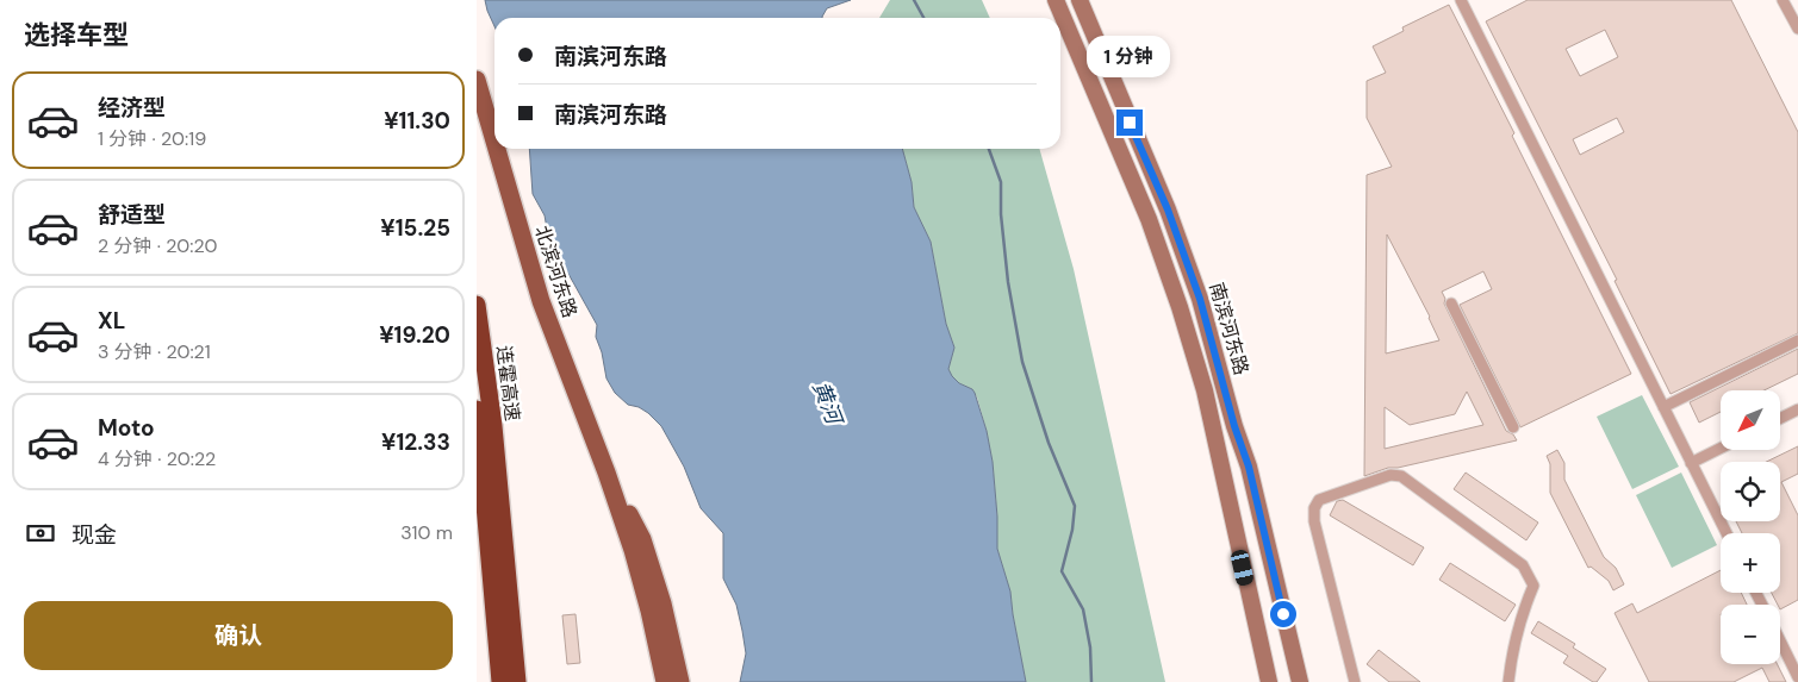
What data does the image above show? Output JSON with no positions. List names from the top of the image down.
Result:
{
  "streets": {
    "highway": ["连霍高速"],
    "main road": ["北滨河东路", "南滨河东路"]
  },
  "water": ["黄河"],
  "north": "bottom left",
  "page": {
    "heading": "选择车型",
    "banner": ["南滨河东路", "南滨河东路"],
    "bubble": "1 分钟",
    "list": [
      {
        "name": "经济型",
        "note": "1 分钟 · 20:19",
        "value": "¥11.30"
      },
      {
        "name": "舒适型",
        "note": "2 分钟 · 20:20",
        "value": "¥15.25"
      },
      {
        "name": "XL",
        "note": "3 分钟 · 20:21",
        "value": "¥19.20"
      },
      {
        "name": "Moto",
        "note": "4 分钟 · 20:22",
        "value": "¥12.33"
      }
    ],
    "map_buttons": ["+", "−"],
    "pay": ["现金", "310 m"],
    "buttons": "确认"
  }
}
